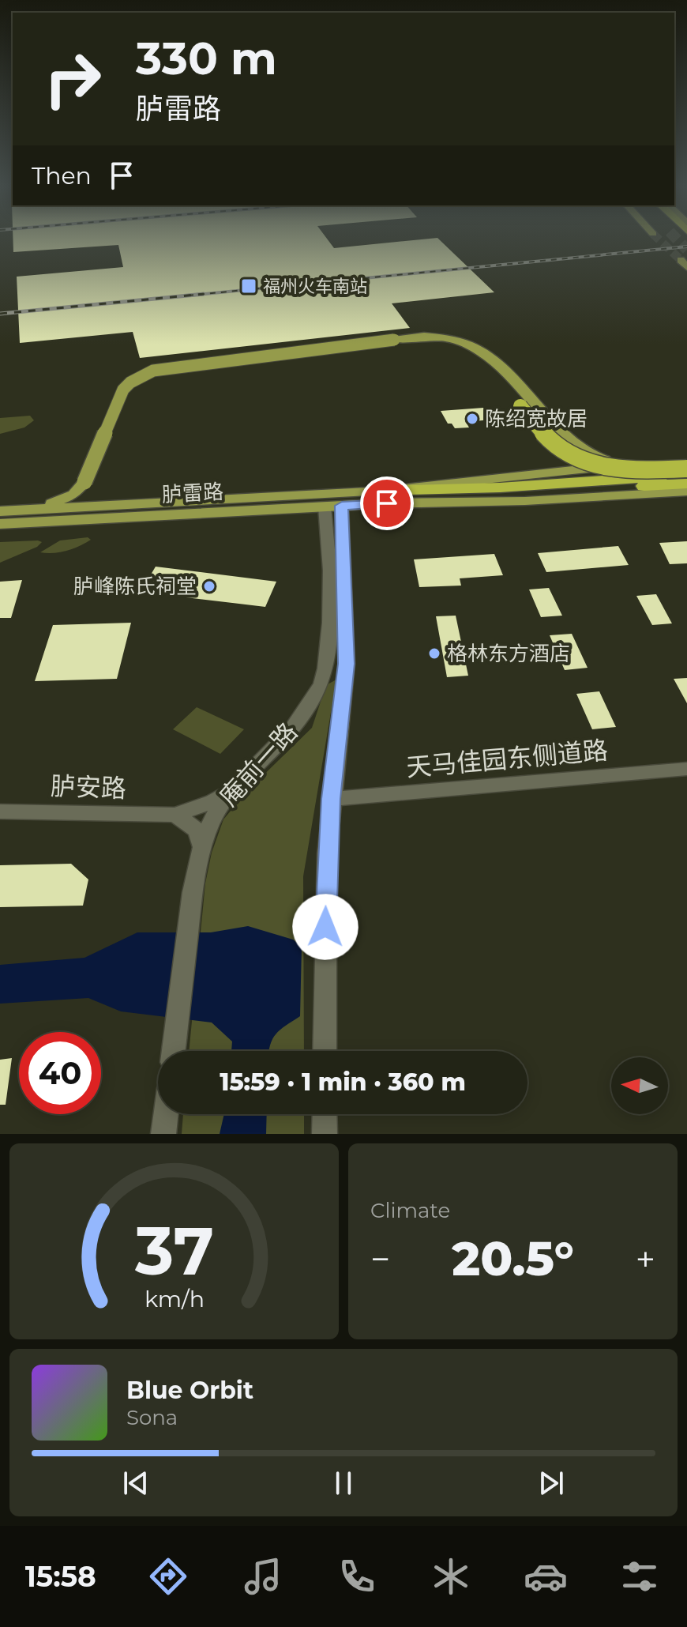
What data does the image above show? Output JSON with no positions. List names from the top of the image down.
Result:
{
  "streets": {
    "main road": ["胪雷路"],
    "street": ["天马佳园东侧道路", "庵前一路", "胪安路"]
  },
  "crossings": [
    ["胪雷路", "庵前一路"]
  ],
  "places": {
    "transit": ["福州火车南站"],
    "other": ["陈绍宽故居", "胪峰陈氏祠堂", "格林东方酒店"]
  },
  "north": "left",
  "page": {
    "turn": ["330 m", "胪雷路"],
    "then": "Then",
    "limit": "40",
    "trip": "15:59 · 1 min · 360 m",
    "tile": "Climate",
    "heat": ["−", "20.5°", "+"],
    "song": ["Blue Orbit", "Sona"],
    "tabs": "15:58",
    "gauge": ["37", "km/h"]
  }
}
